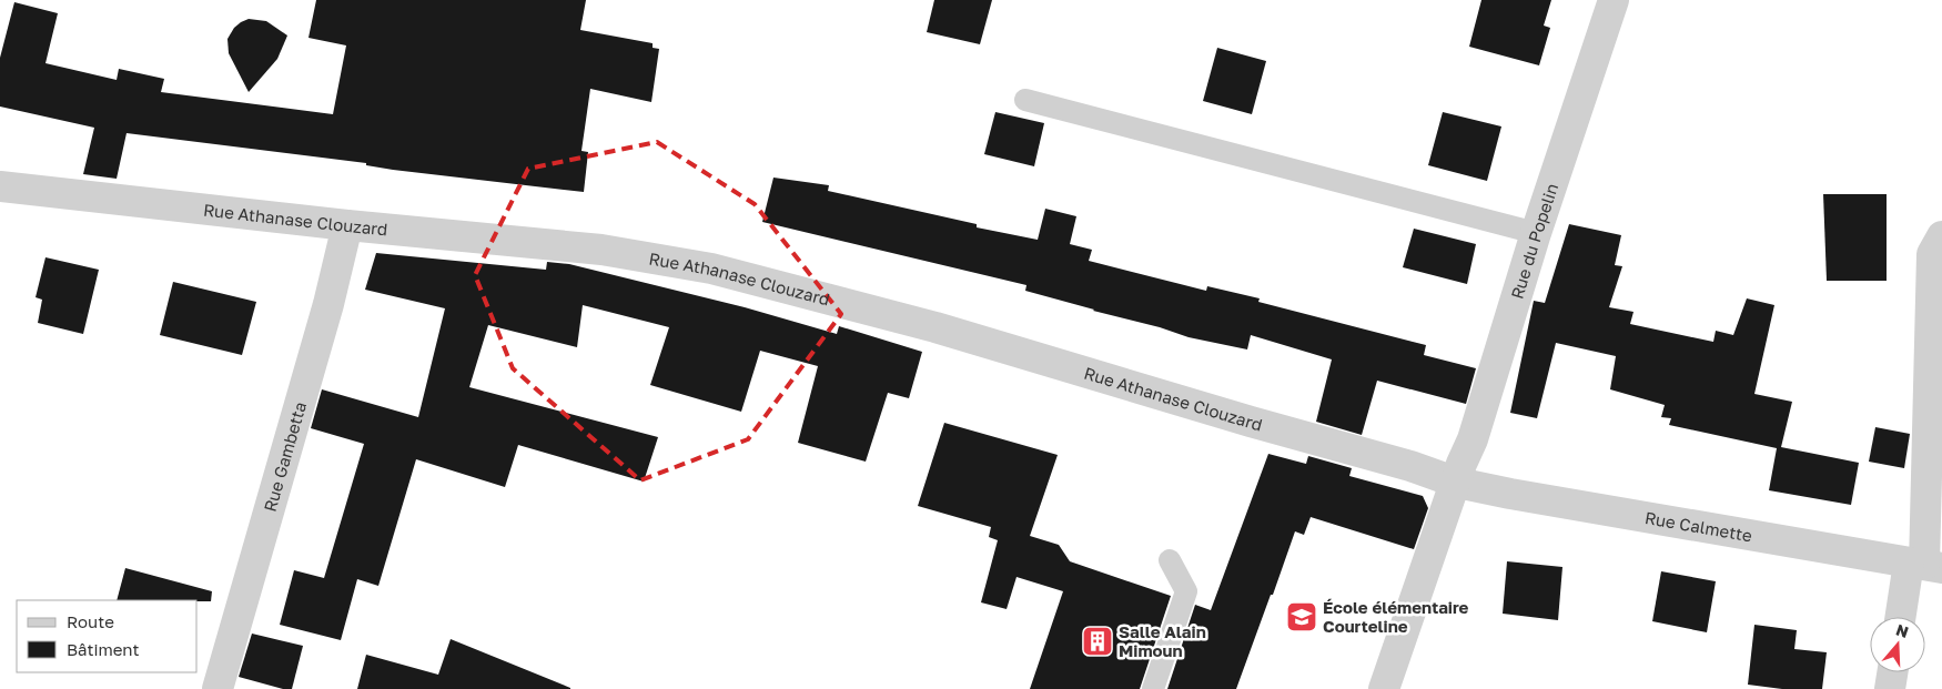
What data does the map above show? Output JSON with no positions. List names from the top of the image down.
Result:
{
  "streets": {
    "street": [
      "Rue Athanase Clouzard",
      "Rue du Popelin",
      "Rue Gambetta",
      "Rue Calmette"
    ]
  },
  "crossings": [
    ["Rue Athanase Clouzard", "Rue du Popelin"],
    ["Rue Athanase Clouzard", "Rue Gambetta"],
    ["Rue Athanase Clouzard", "Rue Calmette"],
    ["Rue du Popelin", "Rue Calmette"]
  ],
  "places": {
    "school or university": ["École élémentaire Courteline"],
    "building": ["Salle Alain Mimoun"]
  },
  "legend": ["Route", "Bâtiment"],
  "north": "top"
}
